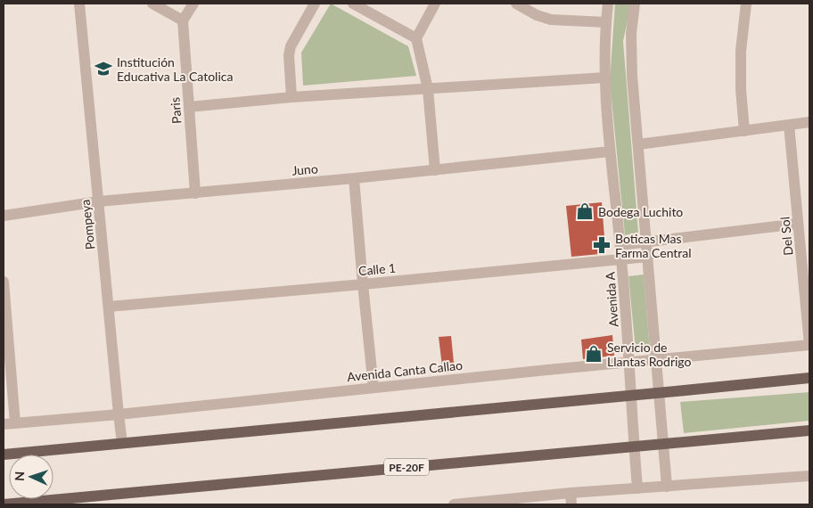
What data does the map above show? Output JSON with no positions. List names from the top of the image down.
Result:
{
  "streets": {
    "main road": ["PE-20F"],
    "street": [
      "Paris",
      "Juno",
      "Pompeya",
      "Del Sol",
      "Calle 1",
      "Avenida A",
      "Avenida Canta Callao"
    ]
  },
  "crossings": [
    ["Paris", "Juno"],
    ["Juno", "Pompeya"],
    ["Juno", "Avenida A"],
    ["Pompeya", "Calle 1"],
    ["Pompeya", "Avenida Canta Callao"],
    ["Del Sol", "Avenida Canta Callao"],
    ["Calle 1", "Avenida A"],
    ["Avenida A", "Avenida Canta Callao"],
    ["Avenida A", "PE-20F"]
  ],
  "places": {
    "school or university": ["Institución Educativa La Catolica"],
    "shop": ["Bodega Luchito", "Servicio de Llantas Rodrigo"],
    "pharmacy": ["Boticas Mas Farma Central"]
  },
  "north": "left"
}
